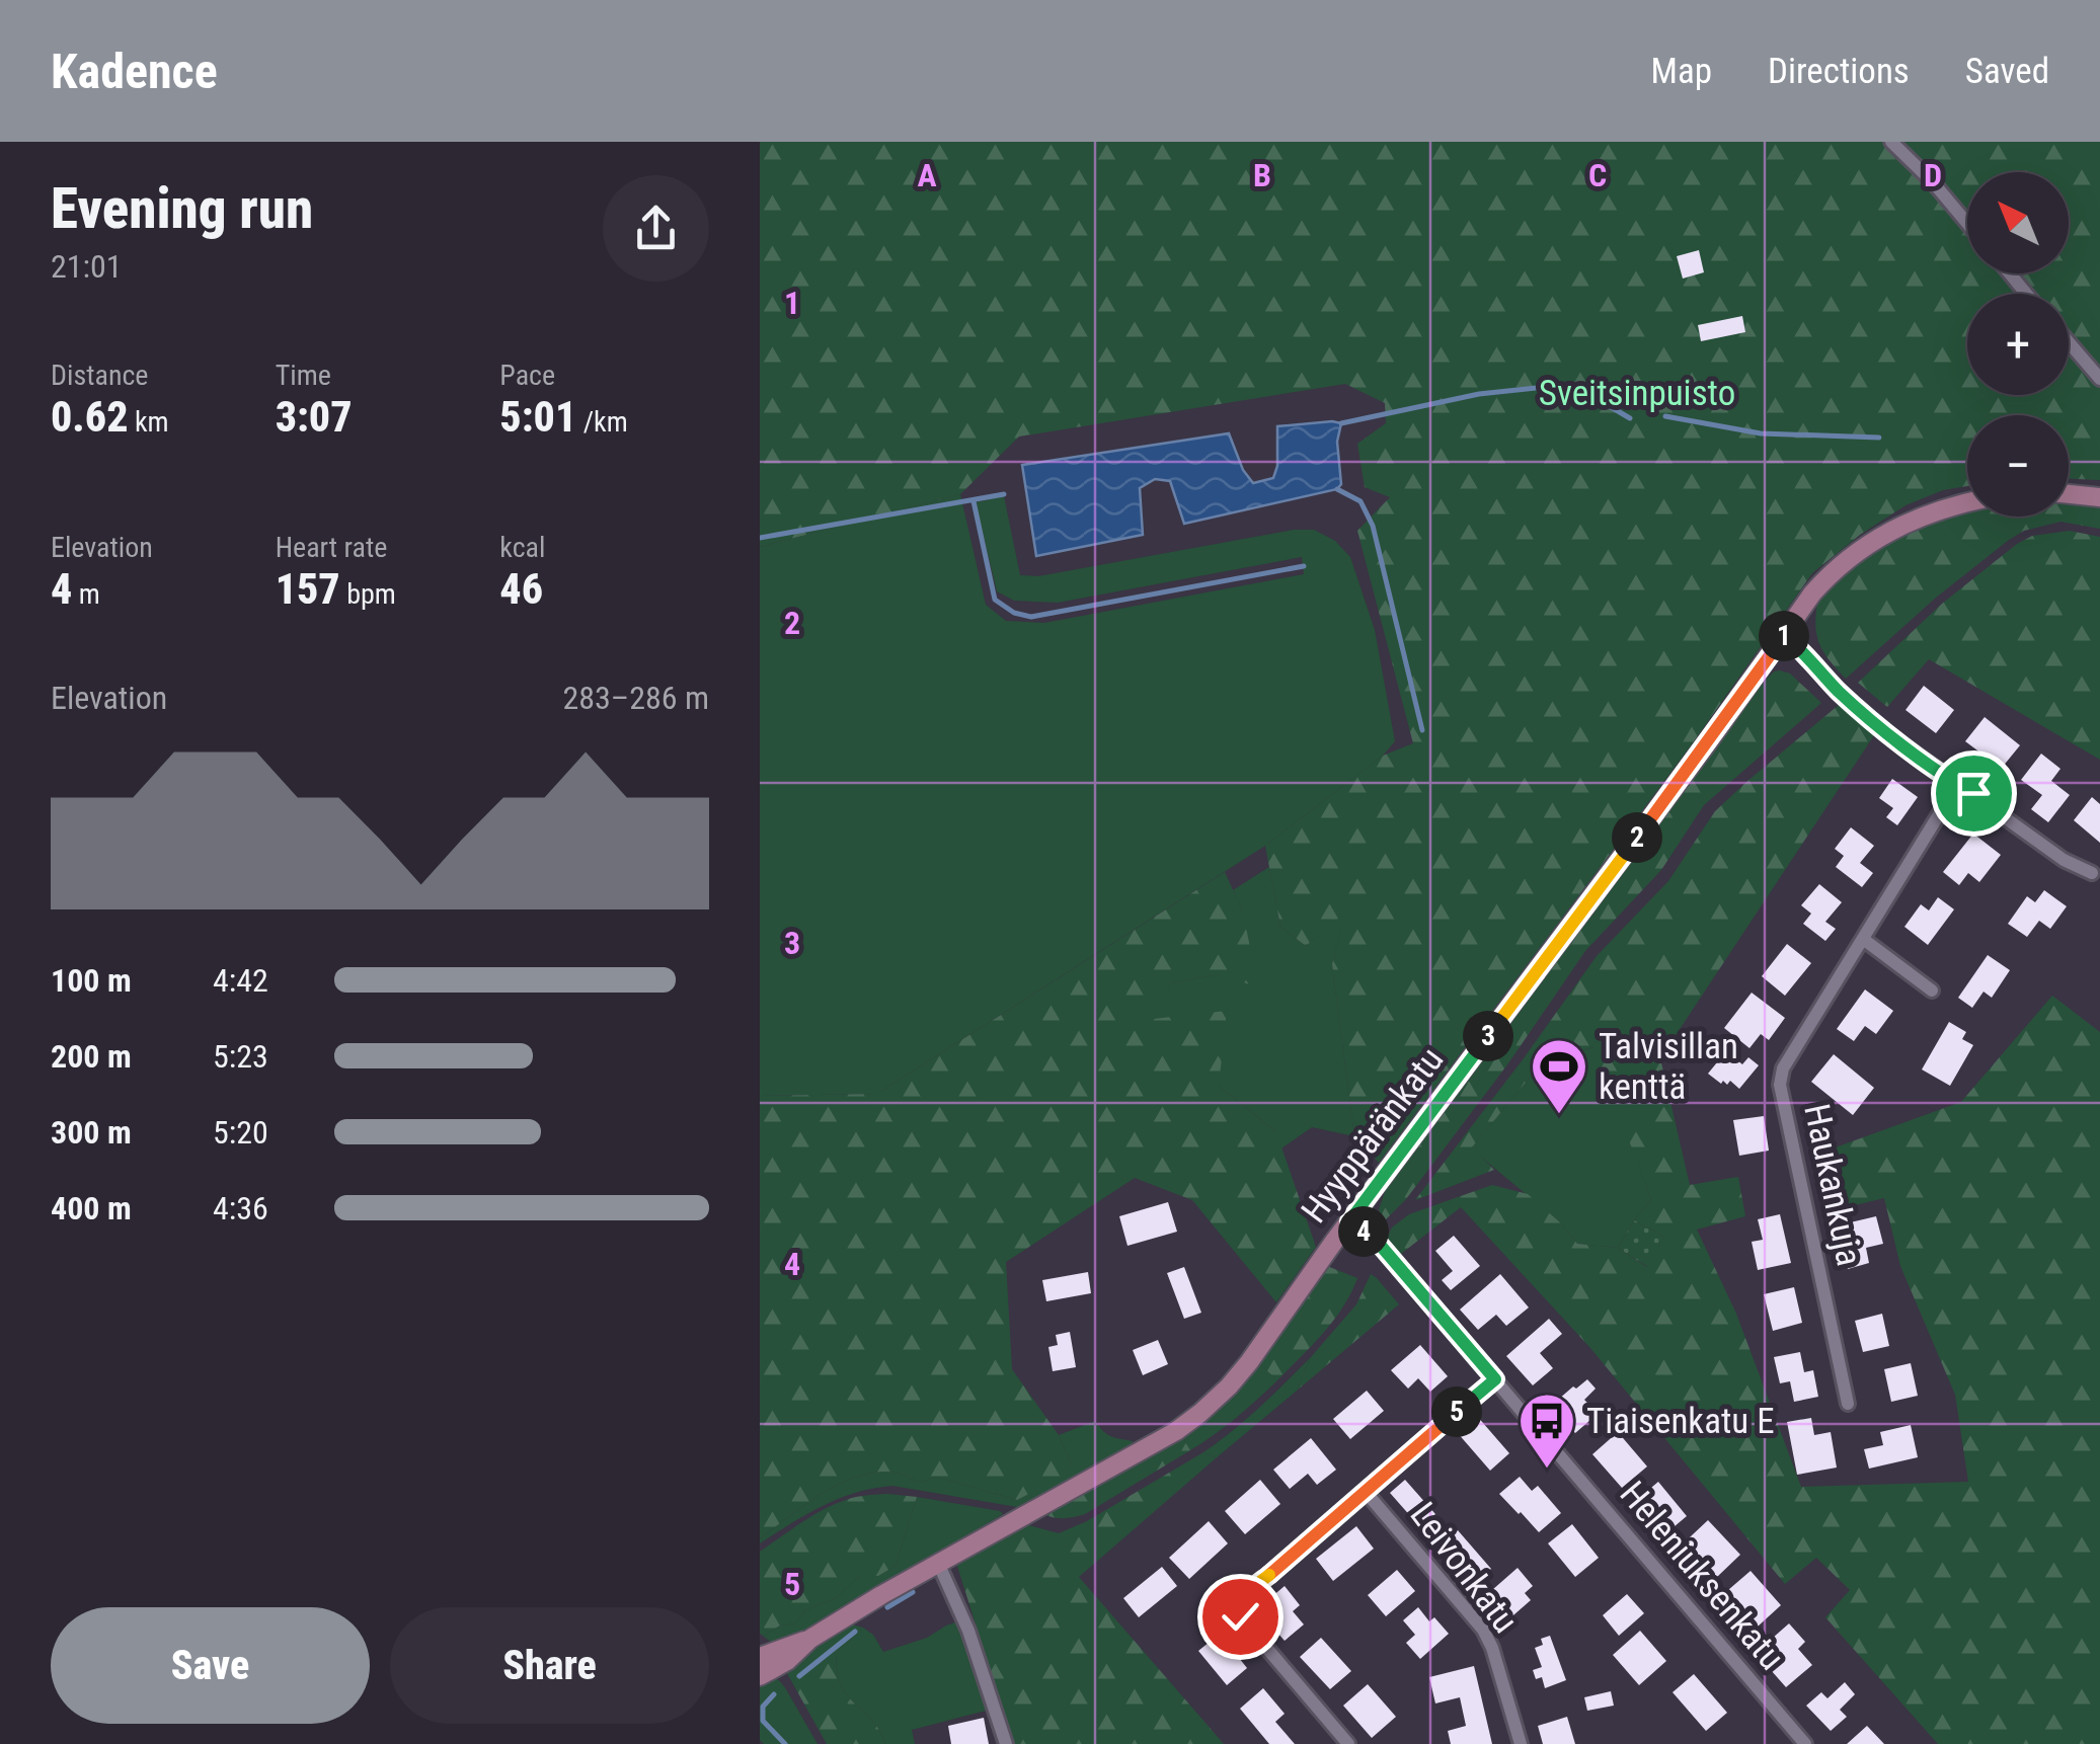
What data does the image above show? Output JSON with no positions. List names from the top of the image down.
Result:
{
  "streets": {
    "street": [
      "Hyyppäränkatu",
      "Haukankuja",
      "Leivonkatu",
      "Heleniuksenkatu"
    ]
  },
  "crossings": [
    ["Hyyppäränkatu", "Heleniuksenkatu"]
  ],
  "parks": ["Sveitsinpuisto"],
  "places": {
    "sports": ["Talvisillan kenttä"],
    "bus stop": ["Tiaisenkatu E"]
  },
  "north": "top left",
  "page": {
    "header": "Kadence",
    "nav": ["Map", "Directions", "Saved"],
    "heading": ["Evening run", "21:01"],
    "map_buttons": ["+", "−"],
    "stats": [
      ["Distance", "0.62 km"],
      ["Time", "3:07"],
      ["Pace", "5:01 /km"],
      ["Elevation", "4 m"],
      ["Heart rate", "157 bpm"],
      ["kcal", "46"]
    ],
    "pins": [
      "1",
      "2",
      "3",
      "4",
      "5"
    ],
    "chart": ["Elevation", "283–286 m"],
    "list": [
      {
        "name": "100 m",
        "note": "4:42"
      },
      {
        "name": "200 m",
        "note": "5:23"
      },
      {
        "name": "300 m",
        "note": "5:20"
      },
      {
        "name": "400 m",
        "note": "4:36"
      }
    ],
    "buttons": ["Save", "Share"]
  },
  "grid": {
    "columns": [
      "A",
      "B",
      "C",
      "D"
    ],
    "rows": [
      "1",
      "2",
      "3",
      "4",
      "5"
    ]
  }
}
